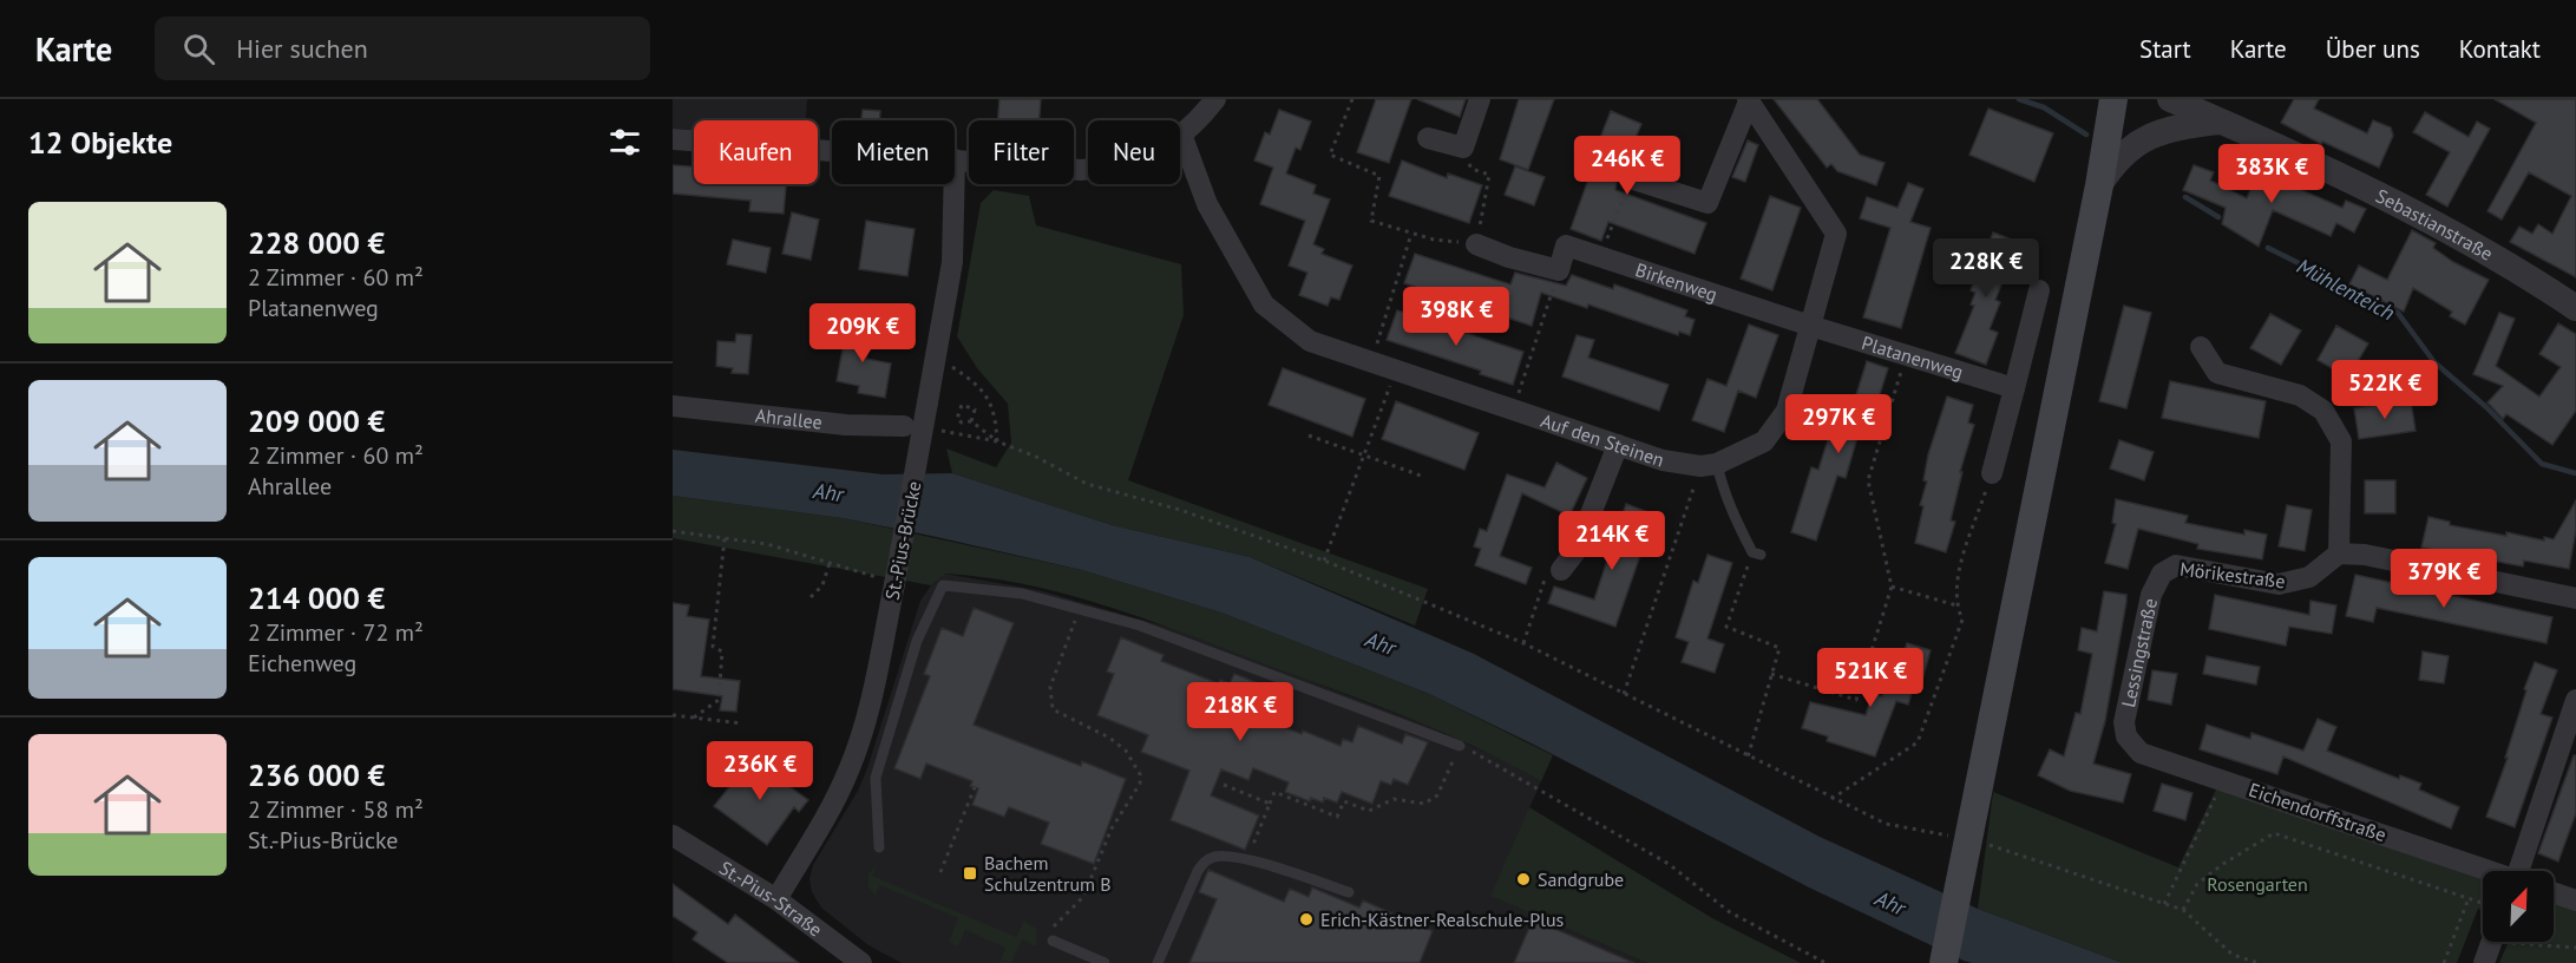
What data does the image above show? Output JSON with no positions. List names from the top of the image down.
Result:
{
  "streets": {
    "street": [
      "Sebastianstraße",
      "Birkenweg",
      "Platanenweg",
      "Ahrallee",
      "Auf den Steinen",
      "St.-Pius-Brücke",
      "Mörikestraße",
      "Lessingstraße",
      "Eichendorffstraße",
      "St.-Pius-Straße"
    ]
  },
  "crossings": [
    ["Birkenweg", "Platanenweg"],
    ["St.-Pius-Brücke", "St.-Pius-Straße"],
    ["Mörikestraße", "Lessingstraße"],
    ["Lessingstraße", "Eichendorffstraße"]
  ],
  "water": ["Mühlenteich", "Ahr"],
  "parks": ["Rosengarten"],
  "places": {
    "transit": ["Bachem Schulzentrum B"],
    "other": ["Sandgrube", "Erich-Kästner-Realschule-Plus"]
  },
  "north": "top right",
  "page": {
    "header": "Karte",
    "search": "Hier suchen",
    "nav": [
      "Start",
      "Karte",
      "Über uns",
      "Kontakt"
    ],
    "heading": "12 Objekte",
    "chip": [
      "Kaufen",
      "Mieten",
      "Filter",
      "Neu"
    ],
    "price": [
      "246K €",
      "383K €",
      "228K €",
      "398K €",
      "209K €",
      "522K €",
      "297K €",
      "214K €",
      "379K €",
      "521K €",
      "218K €",
      "236K €"
    ],
    "list": [
      {
        "name": "228 000 €",
        "note": "2 Zimmer · 60 m² · Platanenweg"
      },
      {
        "name": "209 000 €",
        "note": "2 Zimmer · 60 m² · Ahrallee"
      },
      {
        "name": "214 000 €",
        "note": "2 Zimmer · 72 m² · Eichenweg"
      },
      {
        "name": "236 000 €",
        "note": "2 Zimmer · 58 m² · St.-Pius-Brücke"
      }
    ]
  }
}
